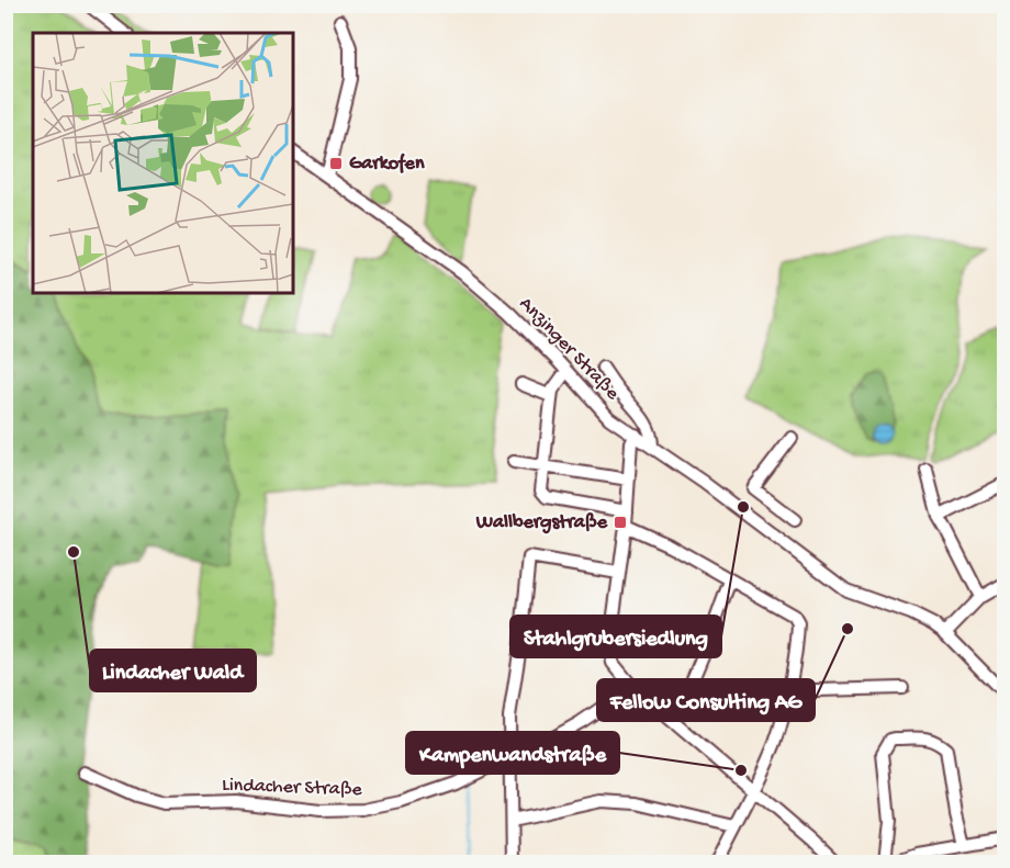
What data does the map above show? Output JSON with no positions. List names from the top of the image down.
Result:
{
  "streets": {
    "street": ["Anzinger Straße", "Lindacher Straße"]
  },
  "places": {
    "transit": ["Garkofen", "Wallbergstraße"],
    "other": [
      "Stahlgrubersiedlung",
      "Lindacher Wald",
      "Fellow Consulting AG",
      "Kampenwandstraße"
    ]
  }
}
